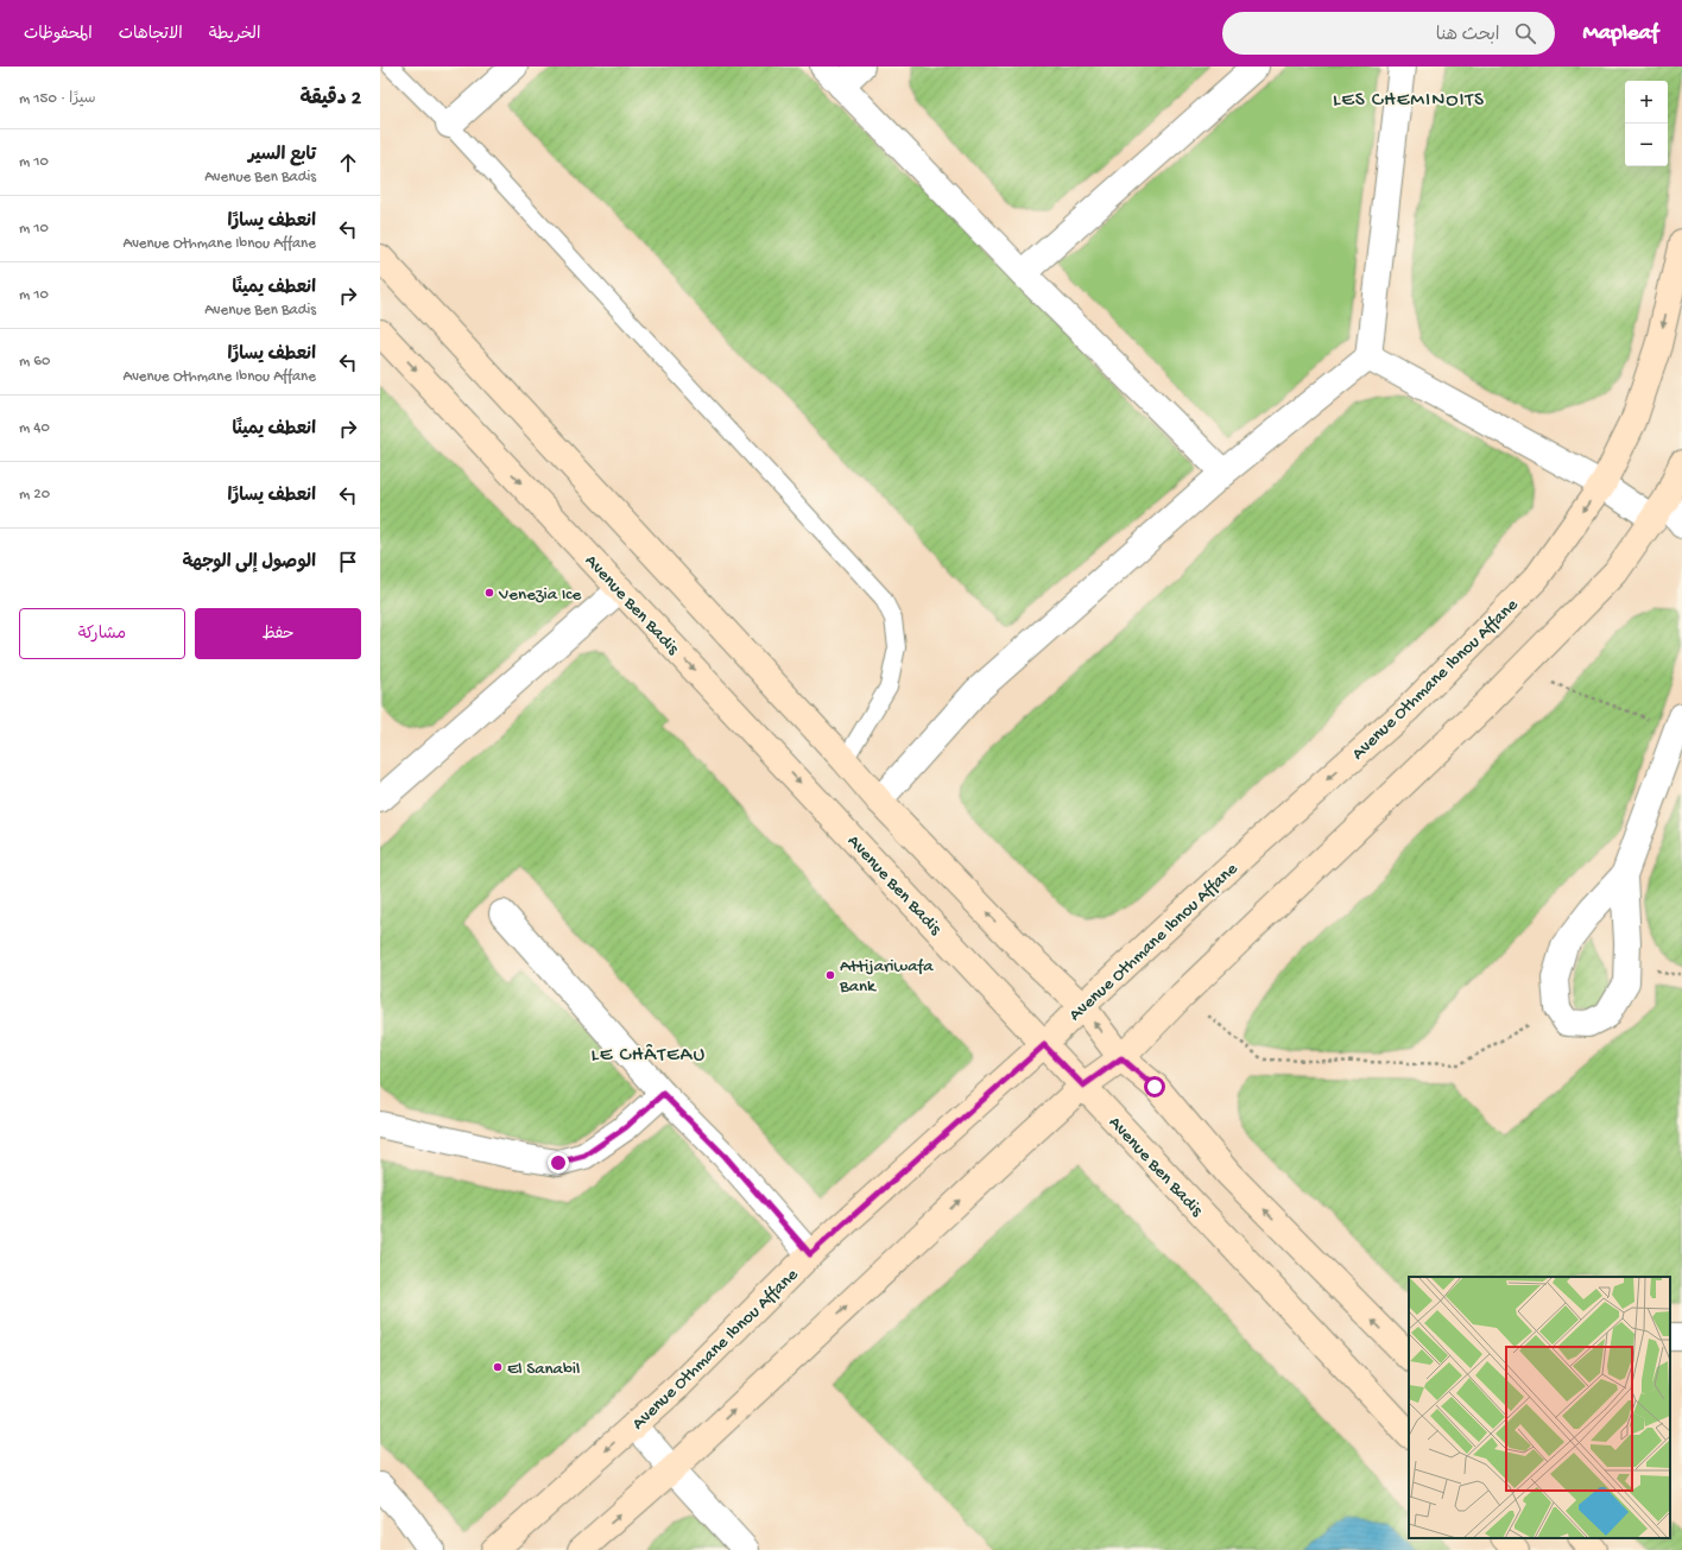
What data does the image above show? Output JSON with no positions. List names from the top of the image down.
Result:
{
  "streets": {
    "main road": ["Avenue Ben Badis", "Avenue Othmane Ibnou Affane"]
  },
  "crossings": [
    ["Avenue Ben Badis", "Avenue Othmane Ibnou Affane"]
  ],
  "districts": ["LES CHEMINOITS", "LE CHÂTEAU"],
  "places": ["Venezia Ice", "Attijariwafa Bank", "El Sanabil"],
  "page": {
    "header": "Mapleaf",
    "search": "ابحث هنا",
    "nav": ["الخريطة", "الاتجاهات", "المحفوظات"],
    "heading": ["2 دقيقة", "سيرًا · 150 m"],
    "map_buttons": ["+", "−"],
    "list": [
      ["تابع السير", "Avenue Ben Badis", "10 m"],
      ["انعطف يسارًا", "Avenue Othmane Ibnou Affane", "10 m"],
      ["انعطف يمينًا", "Avenue Ben Badis", "10 m"],
      ["انعطف يسارًا", "Avenue Othmane Ibnou Affane", "60 m"],
      ["انعطف يمينًا", "40 m"],
      ["انعطف يسارًا", "20 m"],
      "الوصول إلى الوجهة"
    ],
    "buttons": ["حفظ", "مشاركة"]
  }
}
